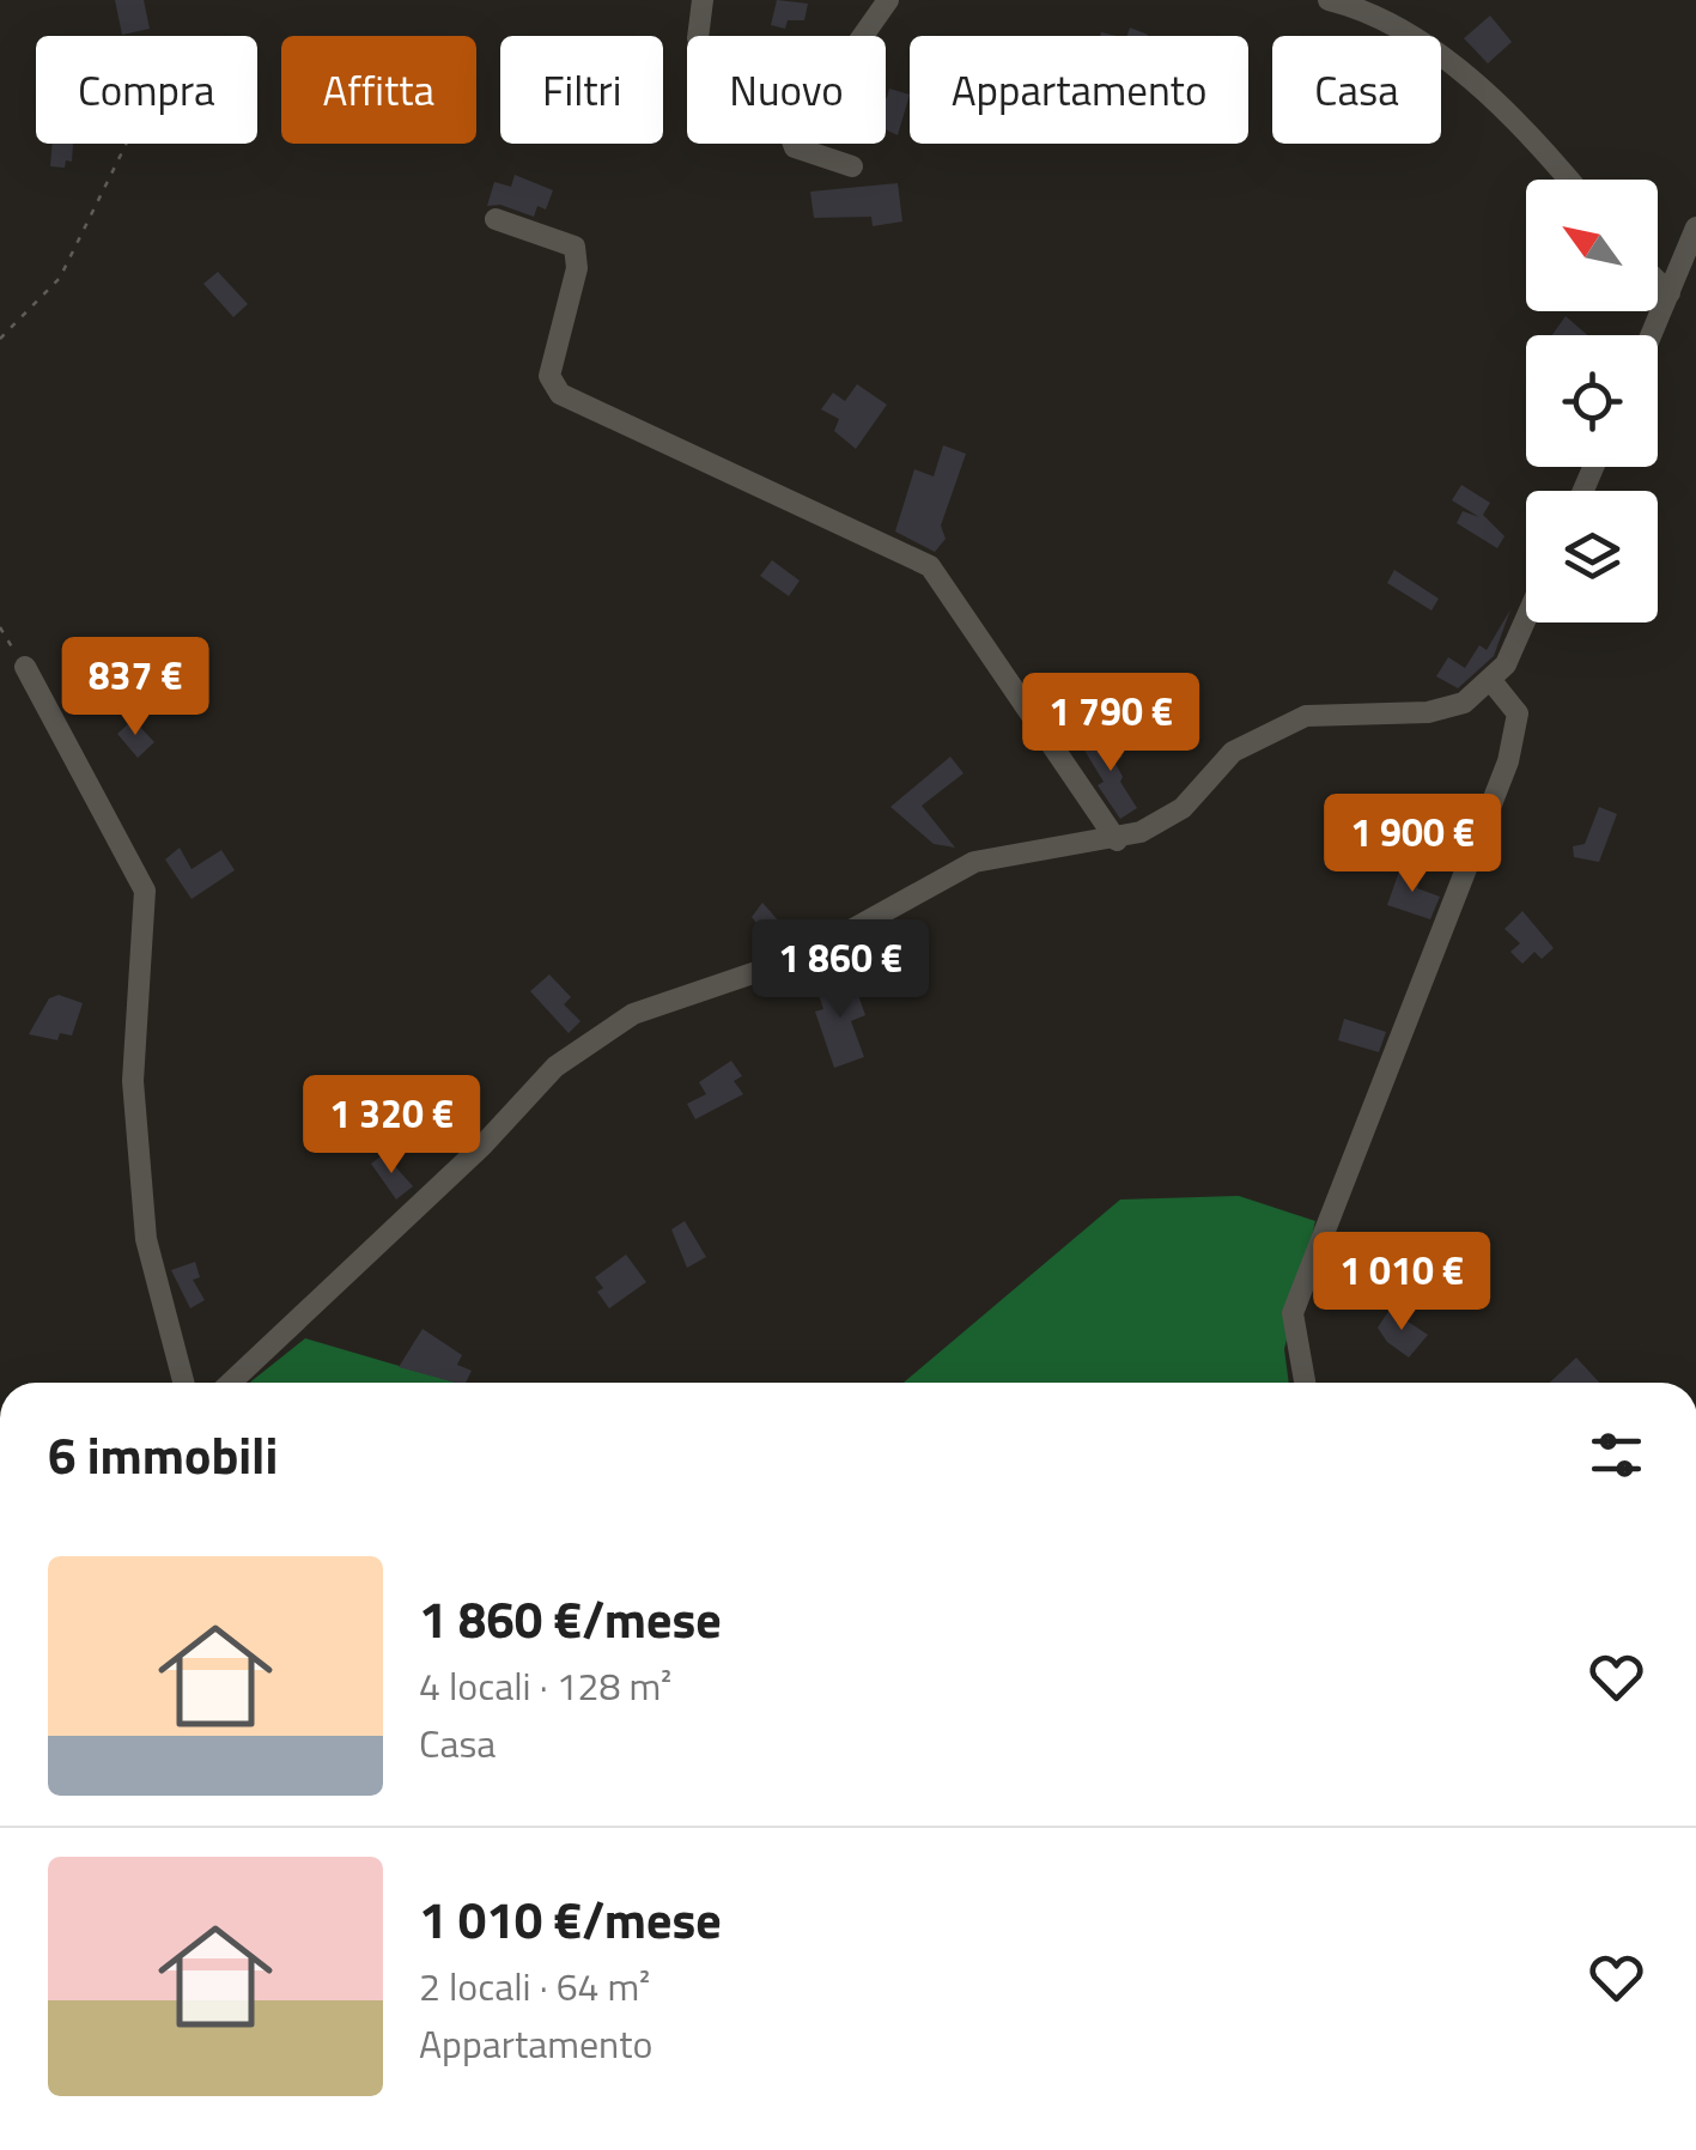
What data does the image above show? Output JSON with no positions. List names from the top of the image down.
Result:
{
  "north": "top left",
  "page": {
    "chip": [
      "Compra",
      "Affitta",
      "Filtri",
      "Nuovo",
      "Appartamento",
      "Casa"
    ],
    "price": [
      "837 €",
      "1 790 €",
      "1 900 €",
      "1 860 €",
      "1 320 €",
      "1 010 €"
    ],
    "heading": "6 immobili",
    "list": [
      {
        "name": "1 860 €/mese",
        "note": "4 locali · 128 m² · Casa"
      },
      {
        "name": "1 010 €/mese",
        "note": "2 locali · 64 m² · Appartamento"
      }
    ]
  }
}
